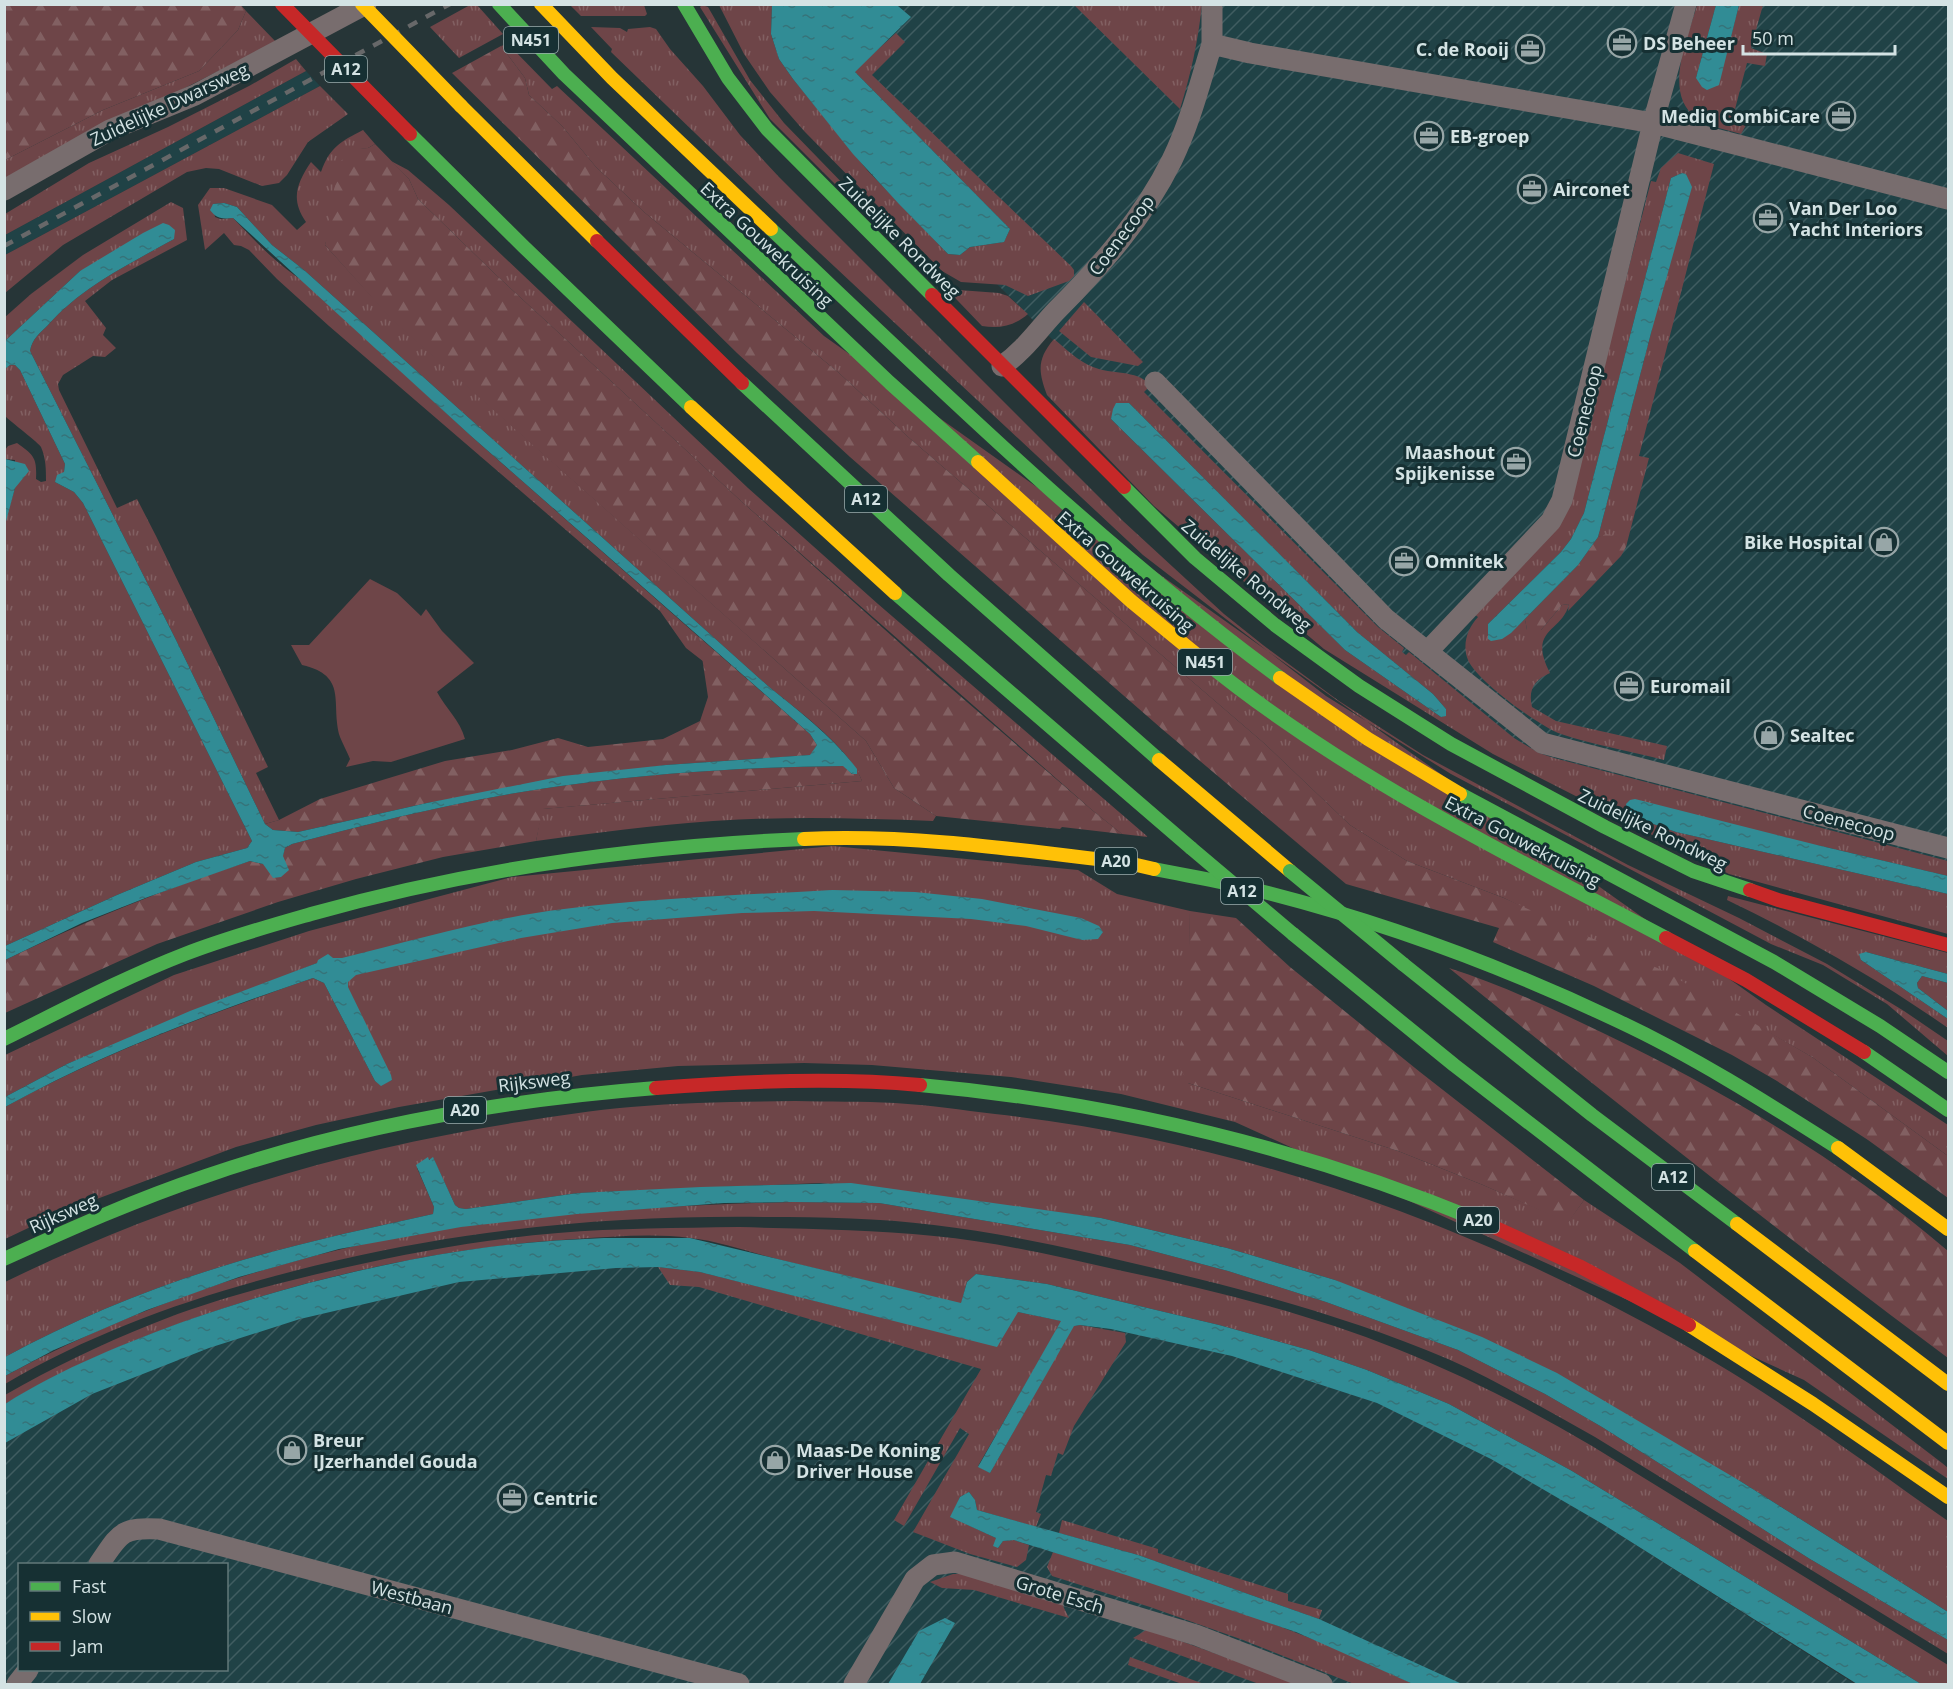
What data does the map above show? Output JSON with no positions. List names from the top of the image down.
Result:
{
  "streets": {
    "main road": [
      "N451",
      "A12",
      "Zuidelijke Rondweg",
      "Extra Gouwekruising",
      "A20",
      "Rijksweg"
    ],
    "street": [
      "Zuidelijke Dwarsweg",
      "Coenecoop",
      "Grote Esch",
      "Westbaan"
    ]
  },
  "crossings": [
    ["Coenecoop", "Zuidelijke Rondweg"]
  ],
  "places": {
    "office": [
      "DS Beheer",
      "C. de Rooij",
      "Mediq CombiCare",
      "EB-groep",
      "Airconet",
      "Van Der Loo Yacht Interiors",
      "Maashout Spijkenisse",
      "Omnitek",
      "Euromail",
      "Centric"
    ],
    "shop": [
      "Bike Hospital",
      "Sealtec",
      "Breur IJzerhandel Gouda",
      "Maas-De Koning Driver House"
    ]
  },
  "legend": ["Fast", "Slow", "Jam"],
  "scale_bar": "50 m"
}
